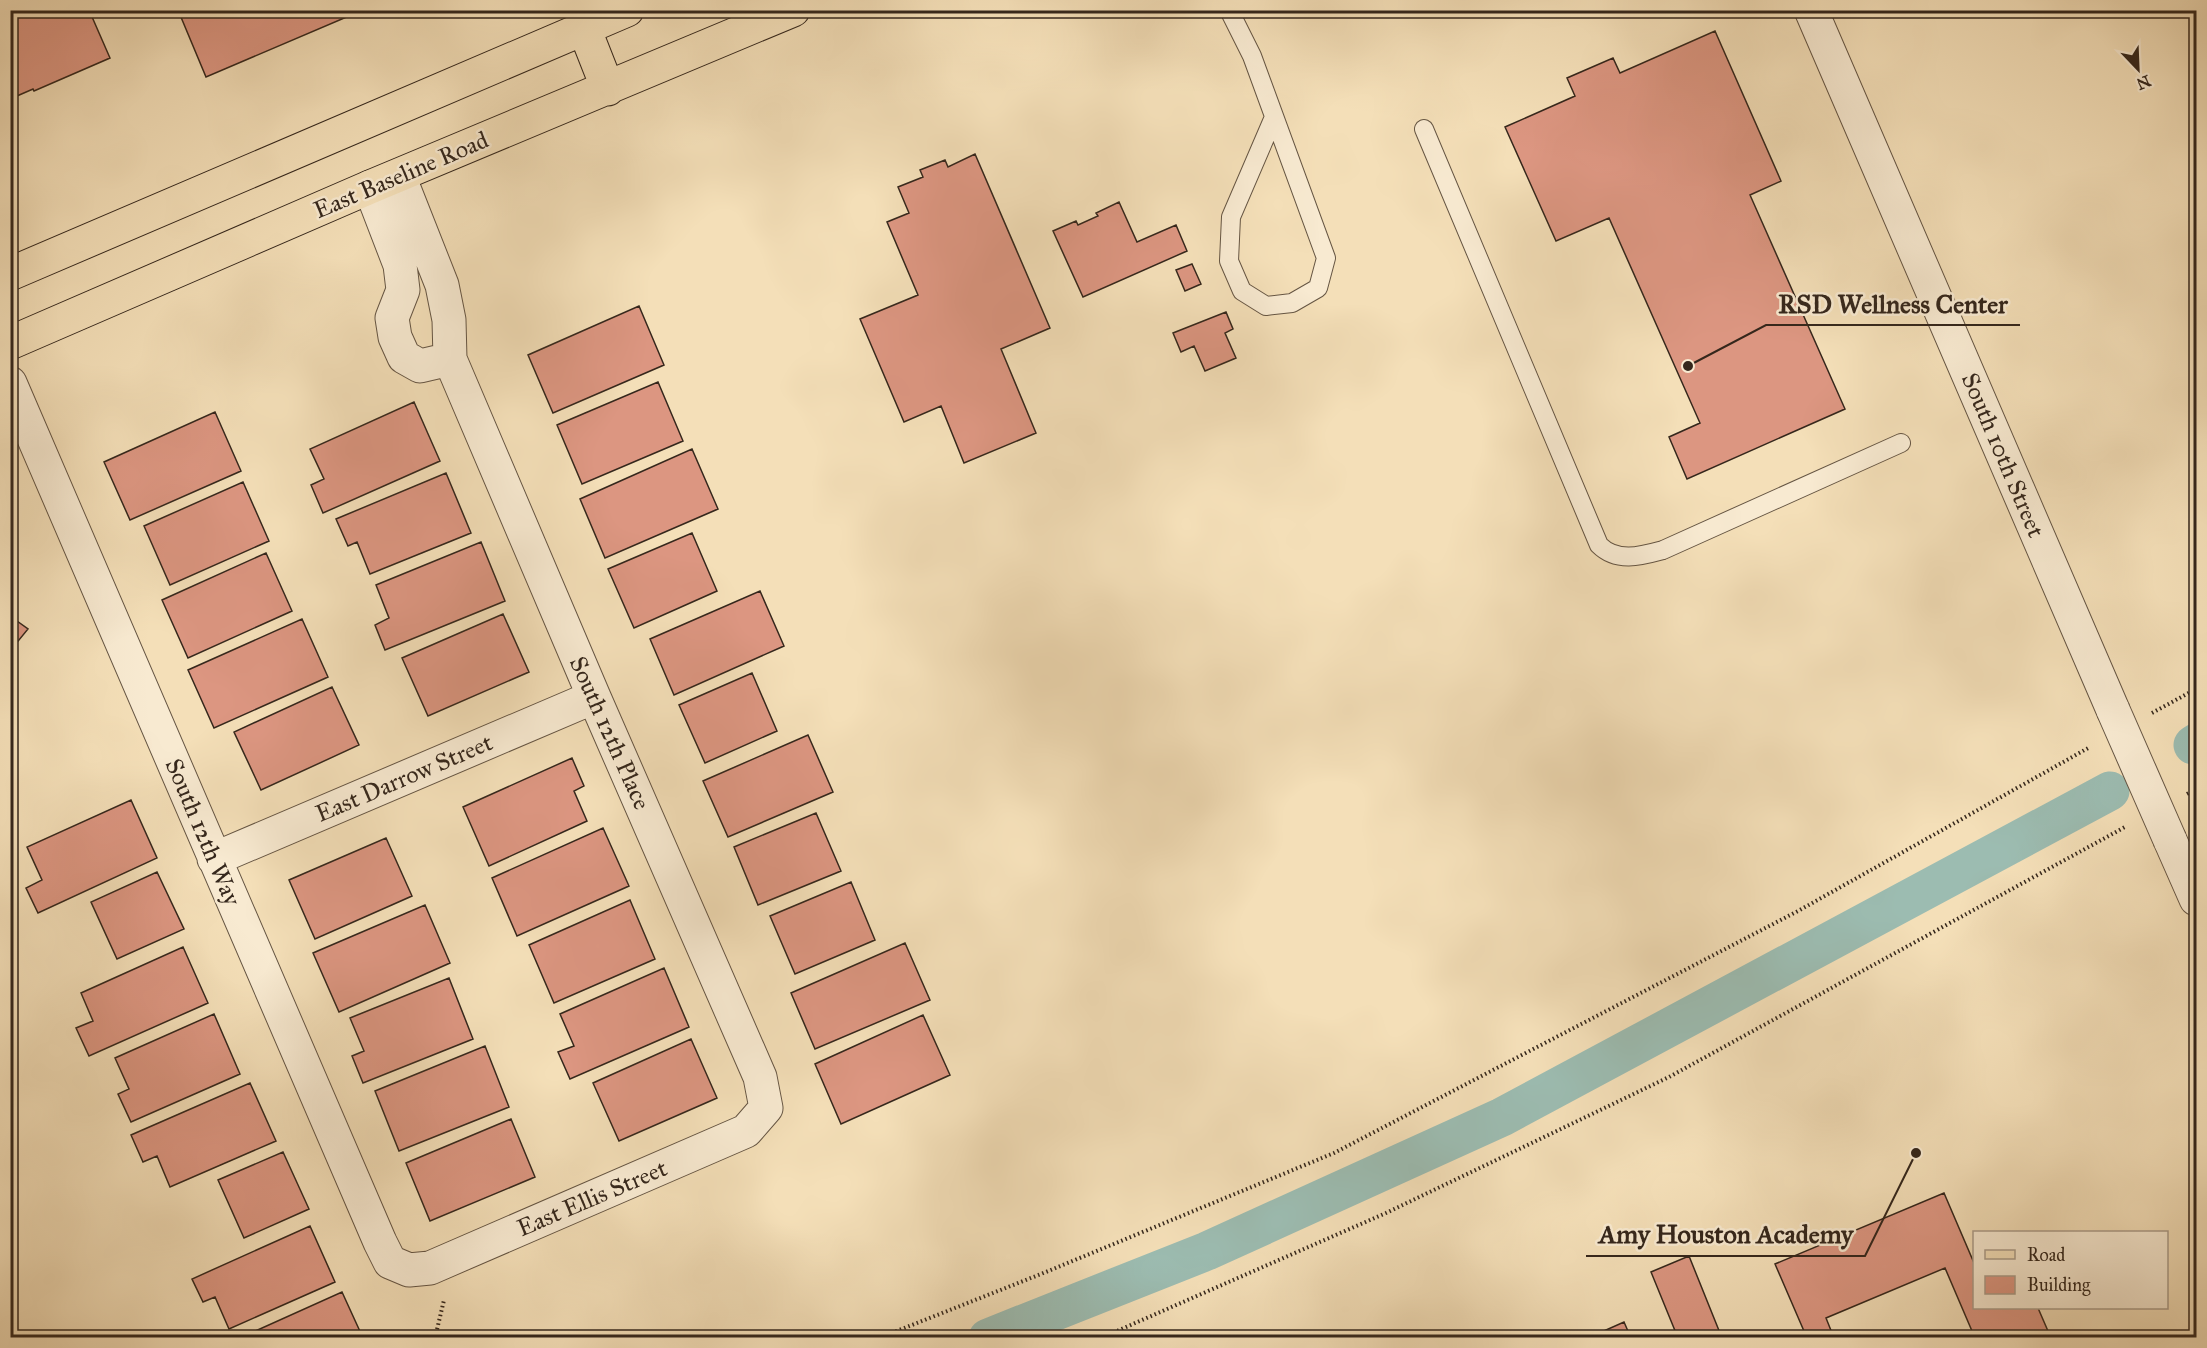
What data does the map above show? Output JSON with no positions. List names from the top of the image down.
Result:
{
  "streets": {
    "main road": ["East Baseline Road"],
    "street": [
      "South 10th Street",
      "South 12th Place",
      "East Darrow Street",
      "South 12th Way",
      "East Ellis Street"
    ]
  },
  "crossings": [
    ["East Baseline Road", "South 12th Place"],
    ["South 12th Place", "East Darrow Street"],
    ["South 12th Place", "East Ellis Street"],
    ["East Darrow Street", "South 12th Way"],
    ["South 12th Way", "East Ellis Street"]
  ],
  "places": ["RSD Wellness Center", "Amy Houston Academy"],
  "legend": ["Road", "Building"],
  "north": "bottom right"
}
